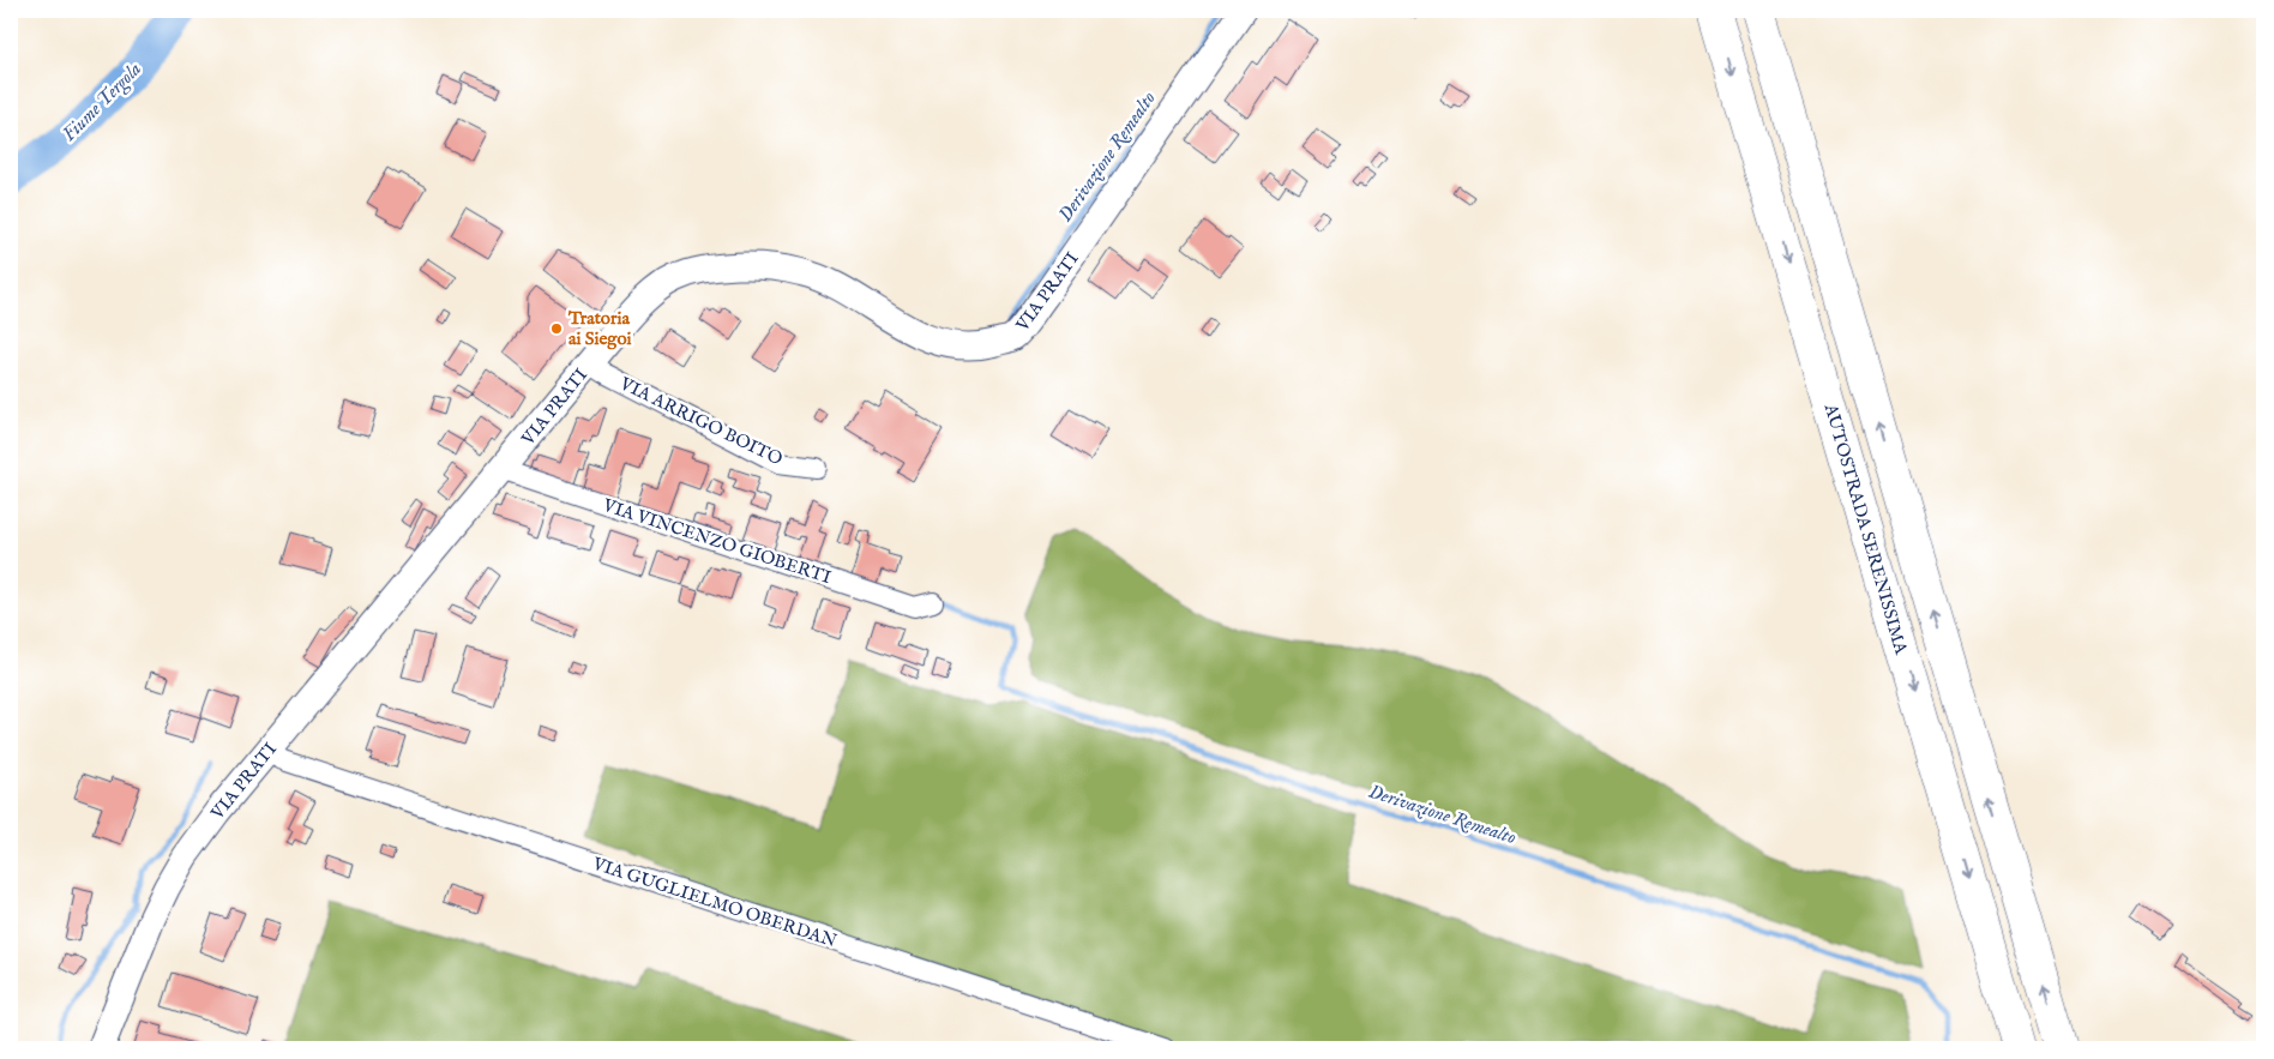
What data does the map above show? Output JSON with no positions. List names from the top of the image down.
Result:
{
  "streets": {
    "highway": ["AUTOSTRADA SERENISSIMA"],
    "street": [
      "VIA PRATI",
      "VIA ARRIGO BOITO",
      "VIA VINCENZO GIOBERTI",
      "VIA GUGLIELMO OBERDAN"
    ]
  },
  "crossings": [
    ["VIA PRATI", "VIA ARRIGO BOITO"],
    ["VIA PRATI", "VIA VINCENZO GIOBERTI"],
    ["VIA PRATI", "VIA GUGLIELMO OBERDAN"]
  ],
  "water": ["Fiume Tergola", "Derivazione Remealto"],
  "places": ["Tratoria ai Siegoi"]
}
